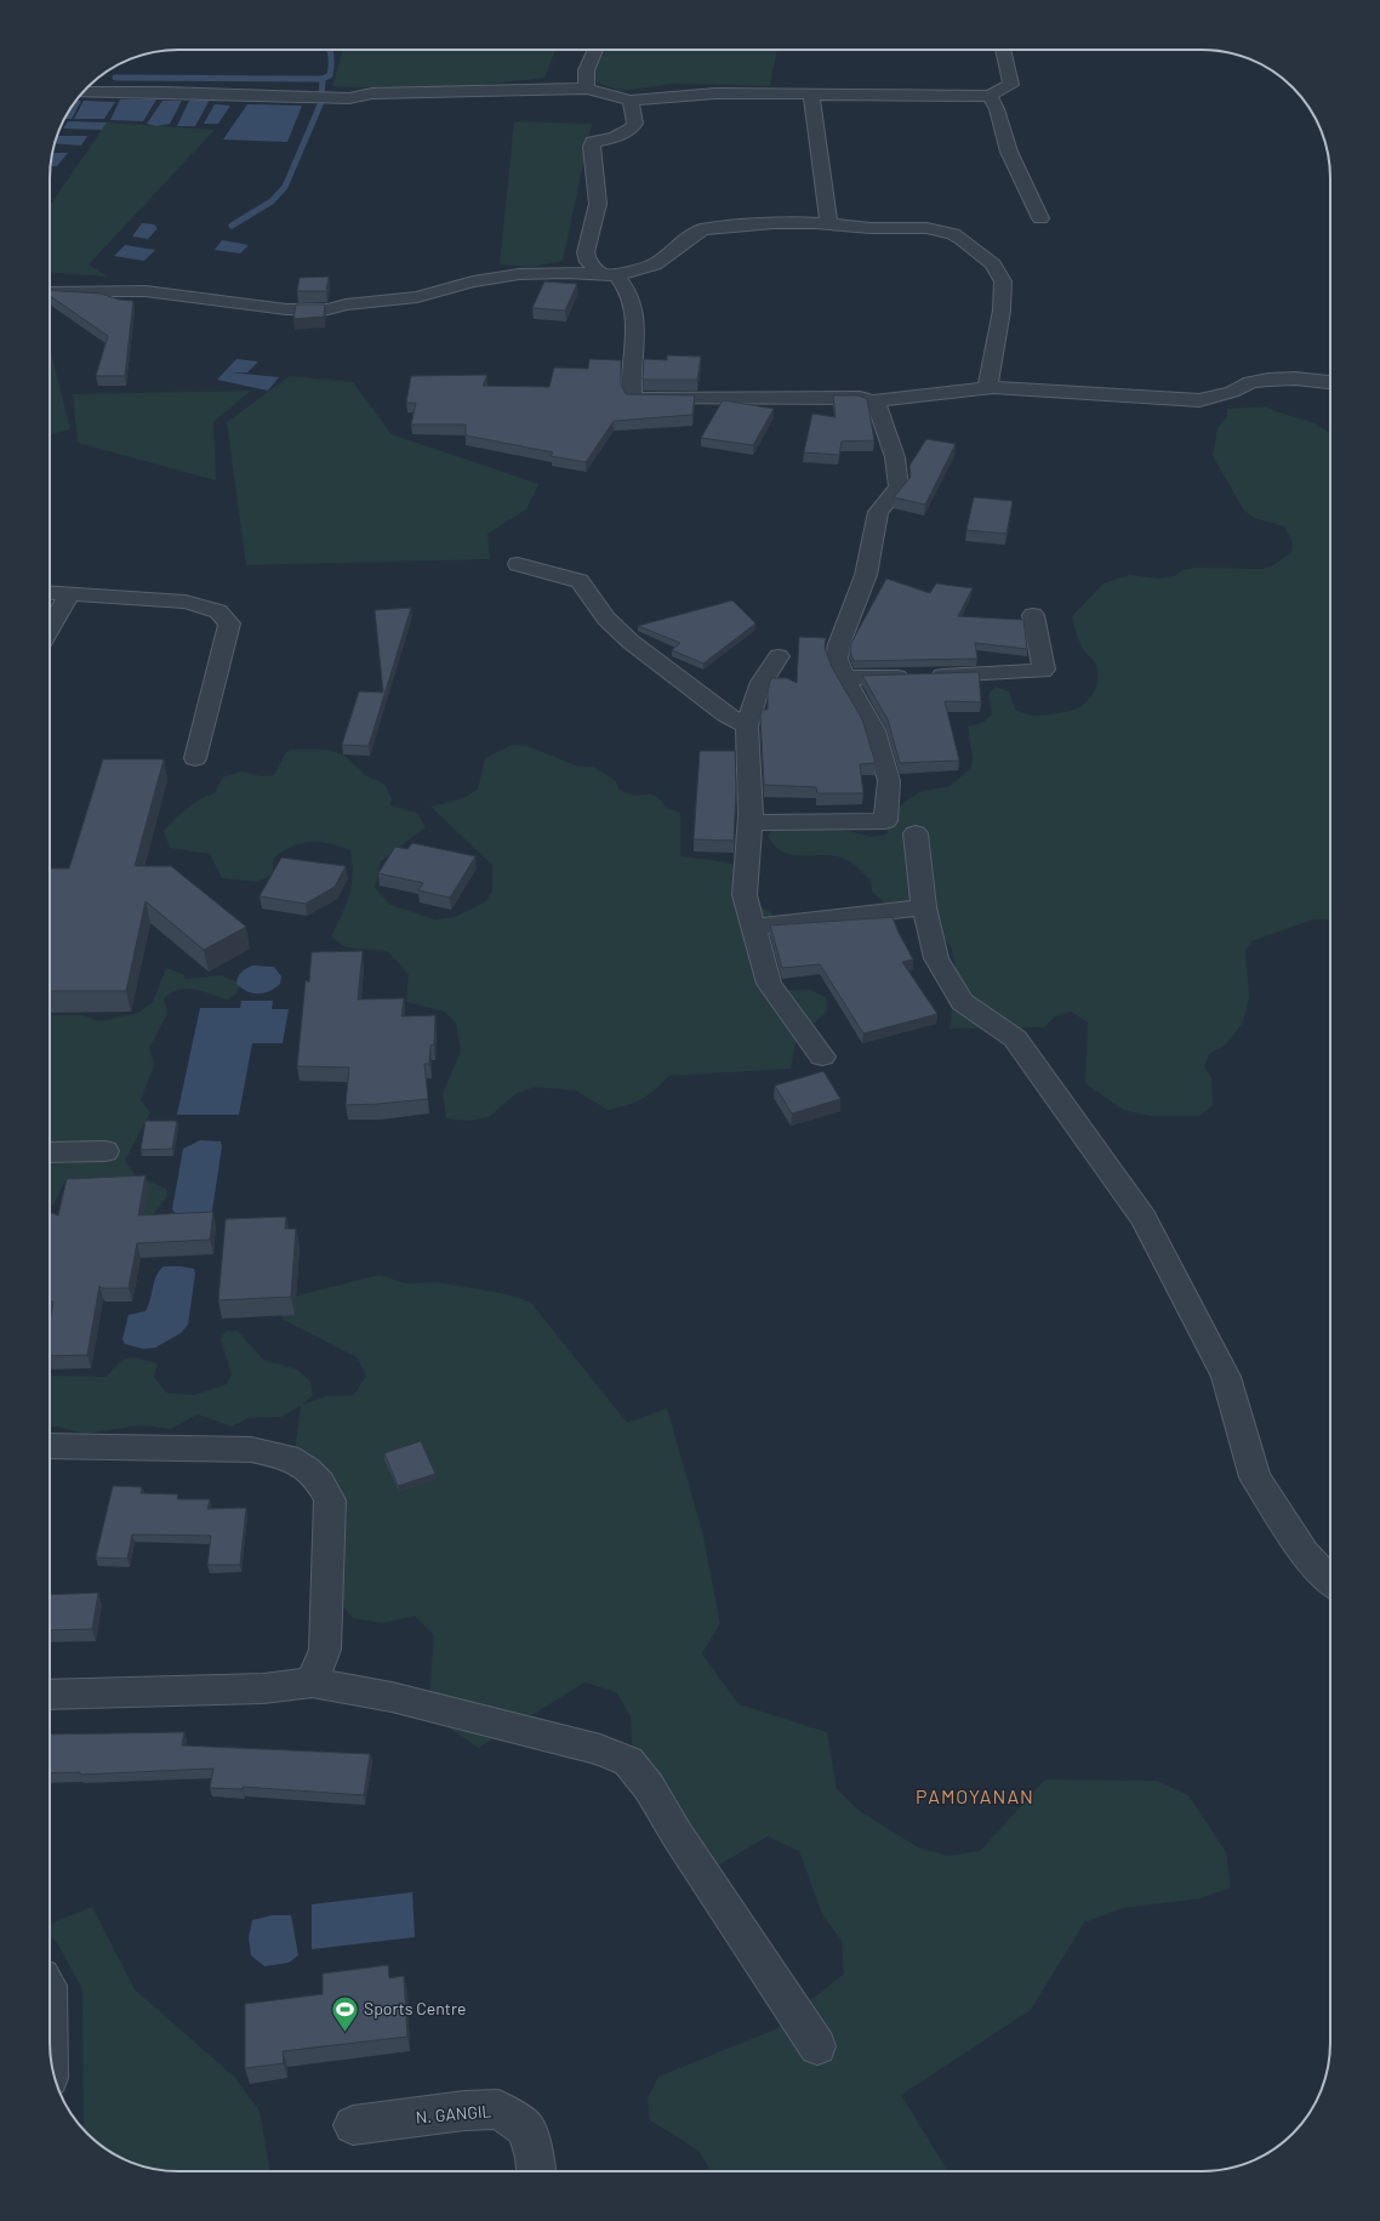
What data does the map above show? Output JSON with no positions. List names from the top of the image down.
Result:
{
  "streets": {
    "street": ["N. GANGIL"]
  },
  "districts": ["PAMOYANAN"],
  "places": {
    "sports": ["Sports Centre"]
  }
}
